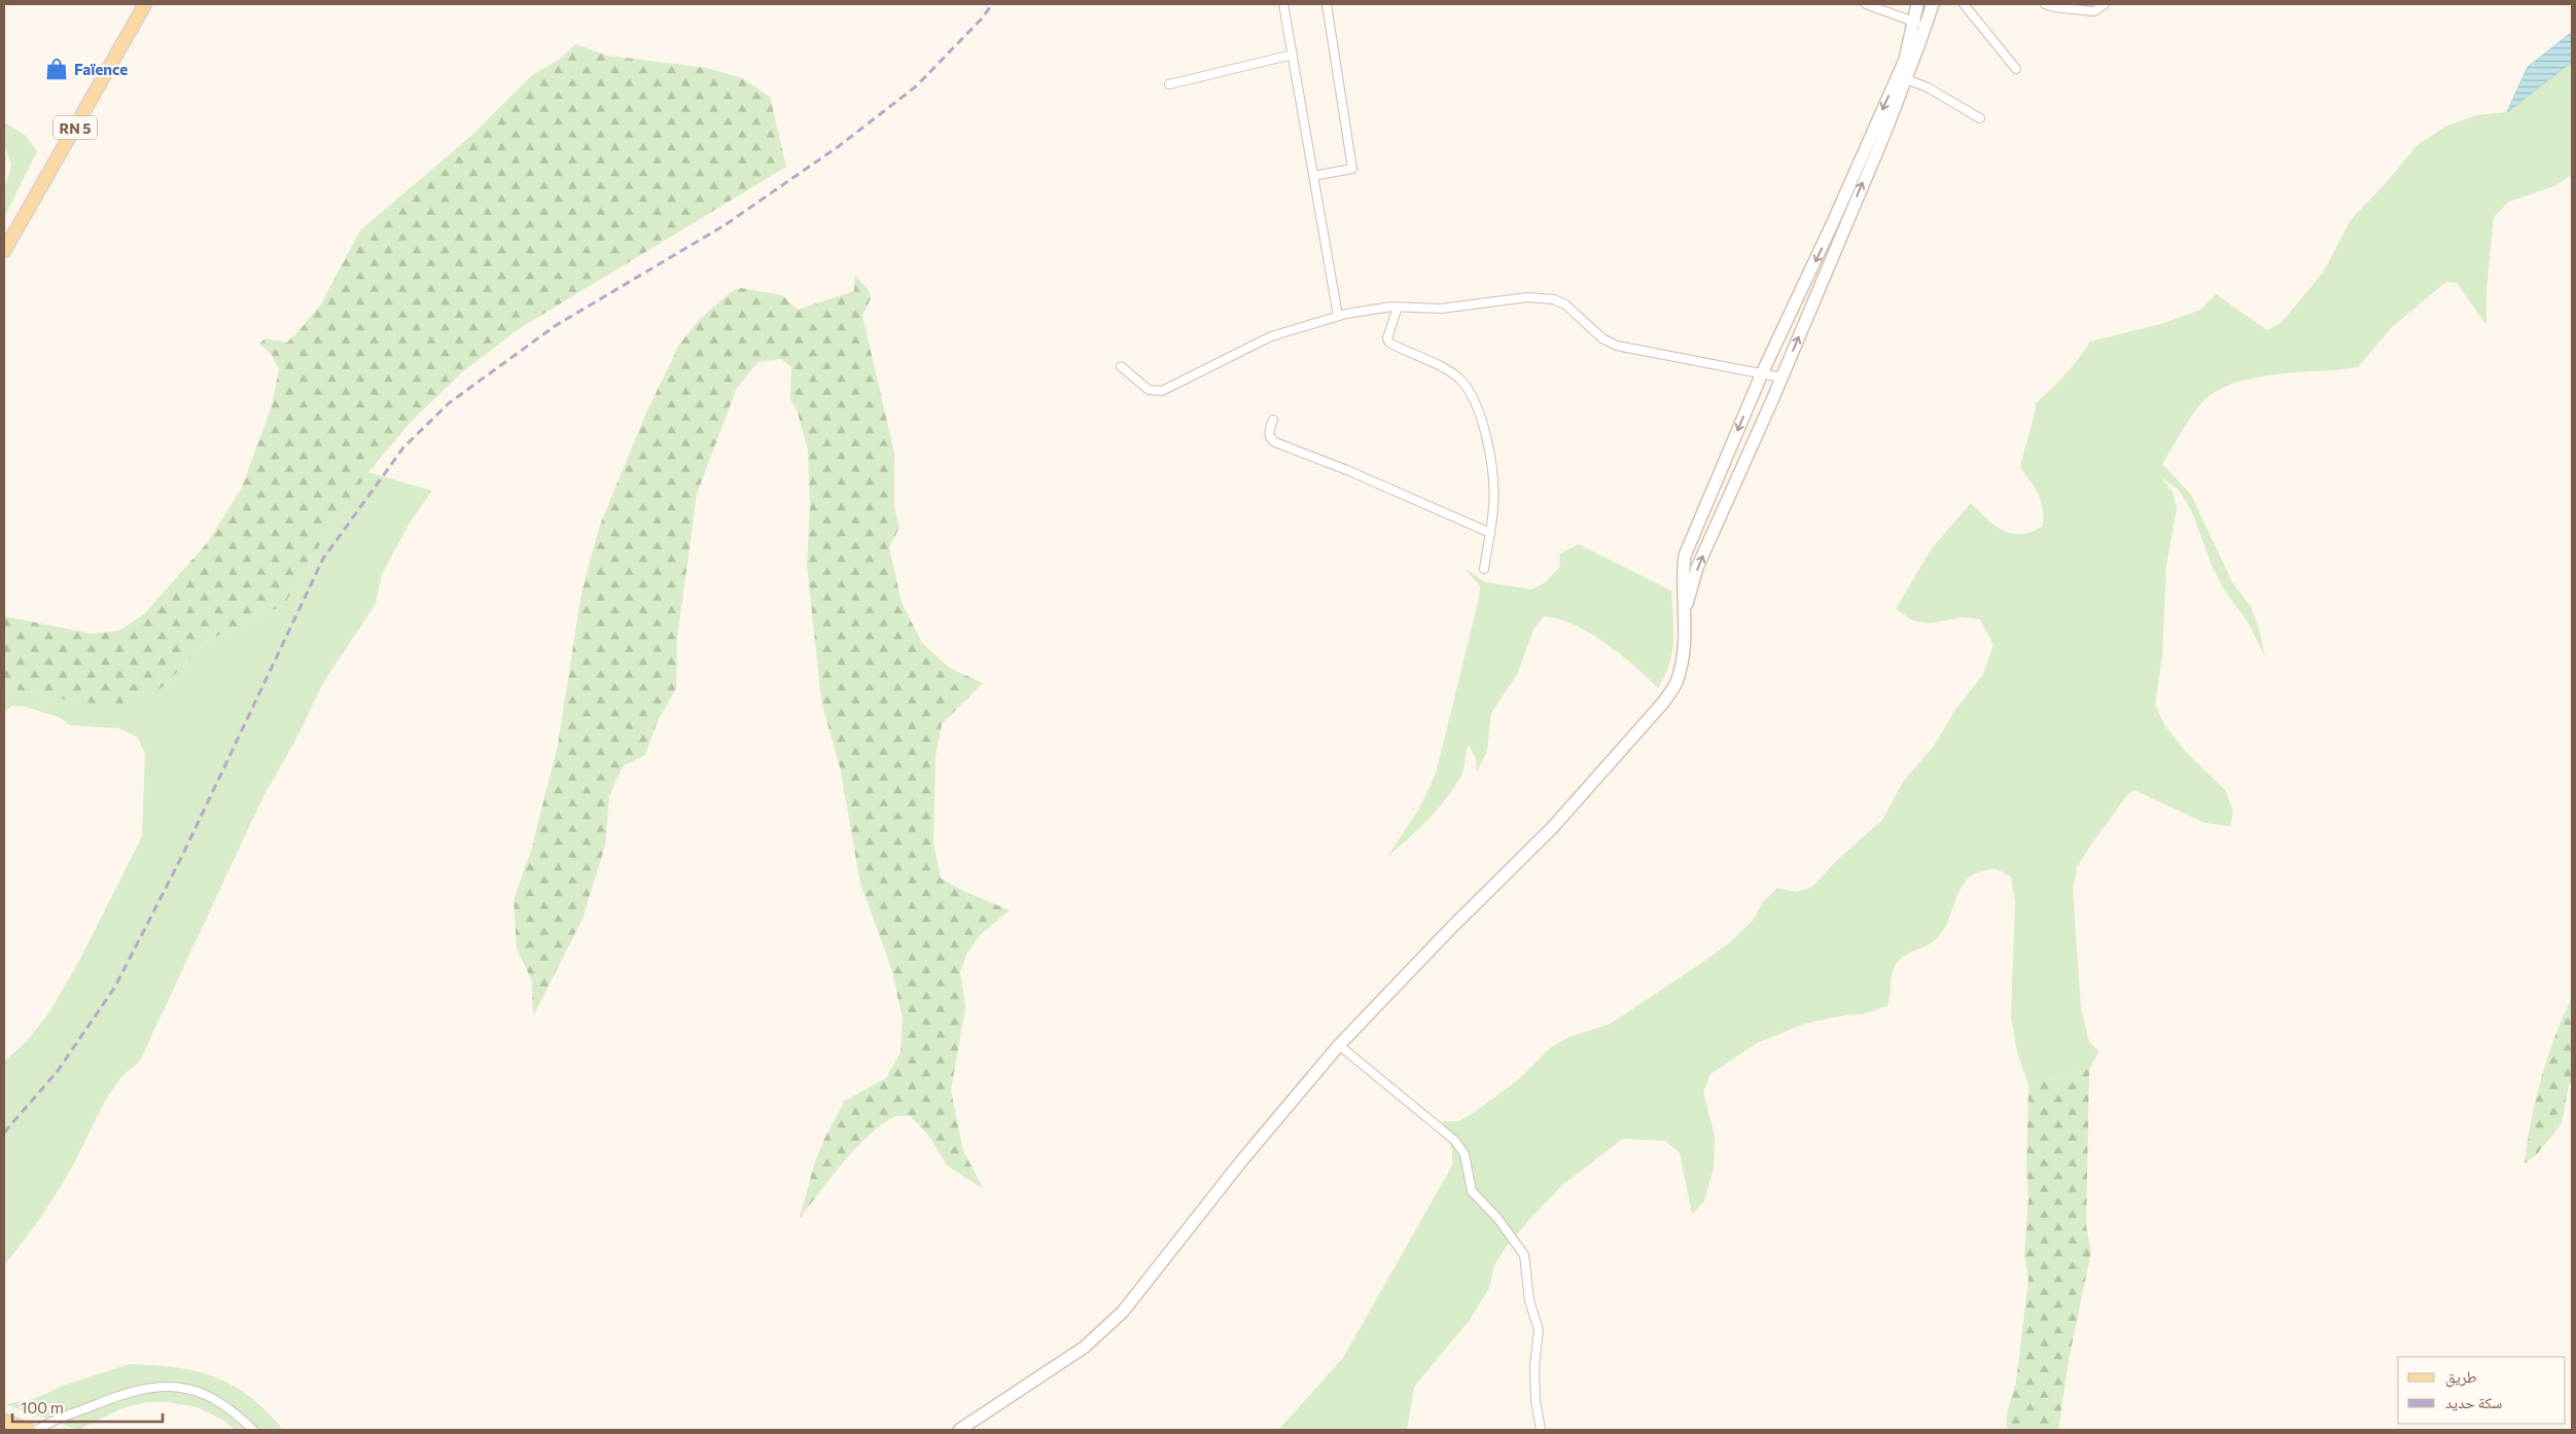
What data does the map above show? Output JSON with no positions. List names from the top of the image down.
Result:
{
  "streets": {
    "main road": ["RN 5"]
  },
  "places": {
    "shop": ["Faïence"]
  },
  "legend": ["طريق", "سكة حديد"],
  "scale_bar": "100 m"
}
